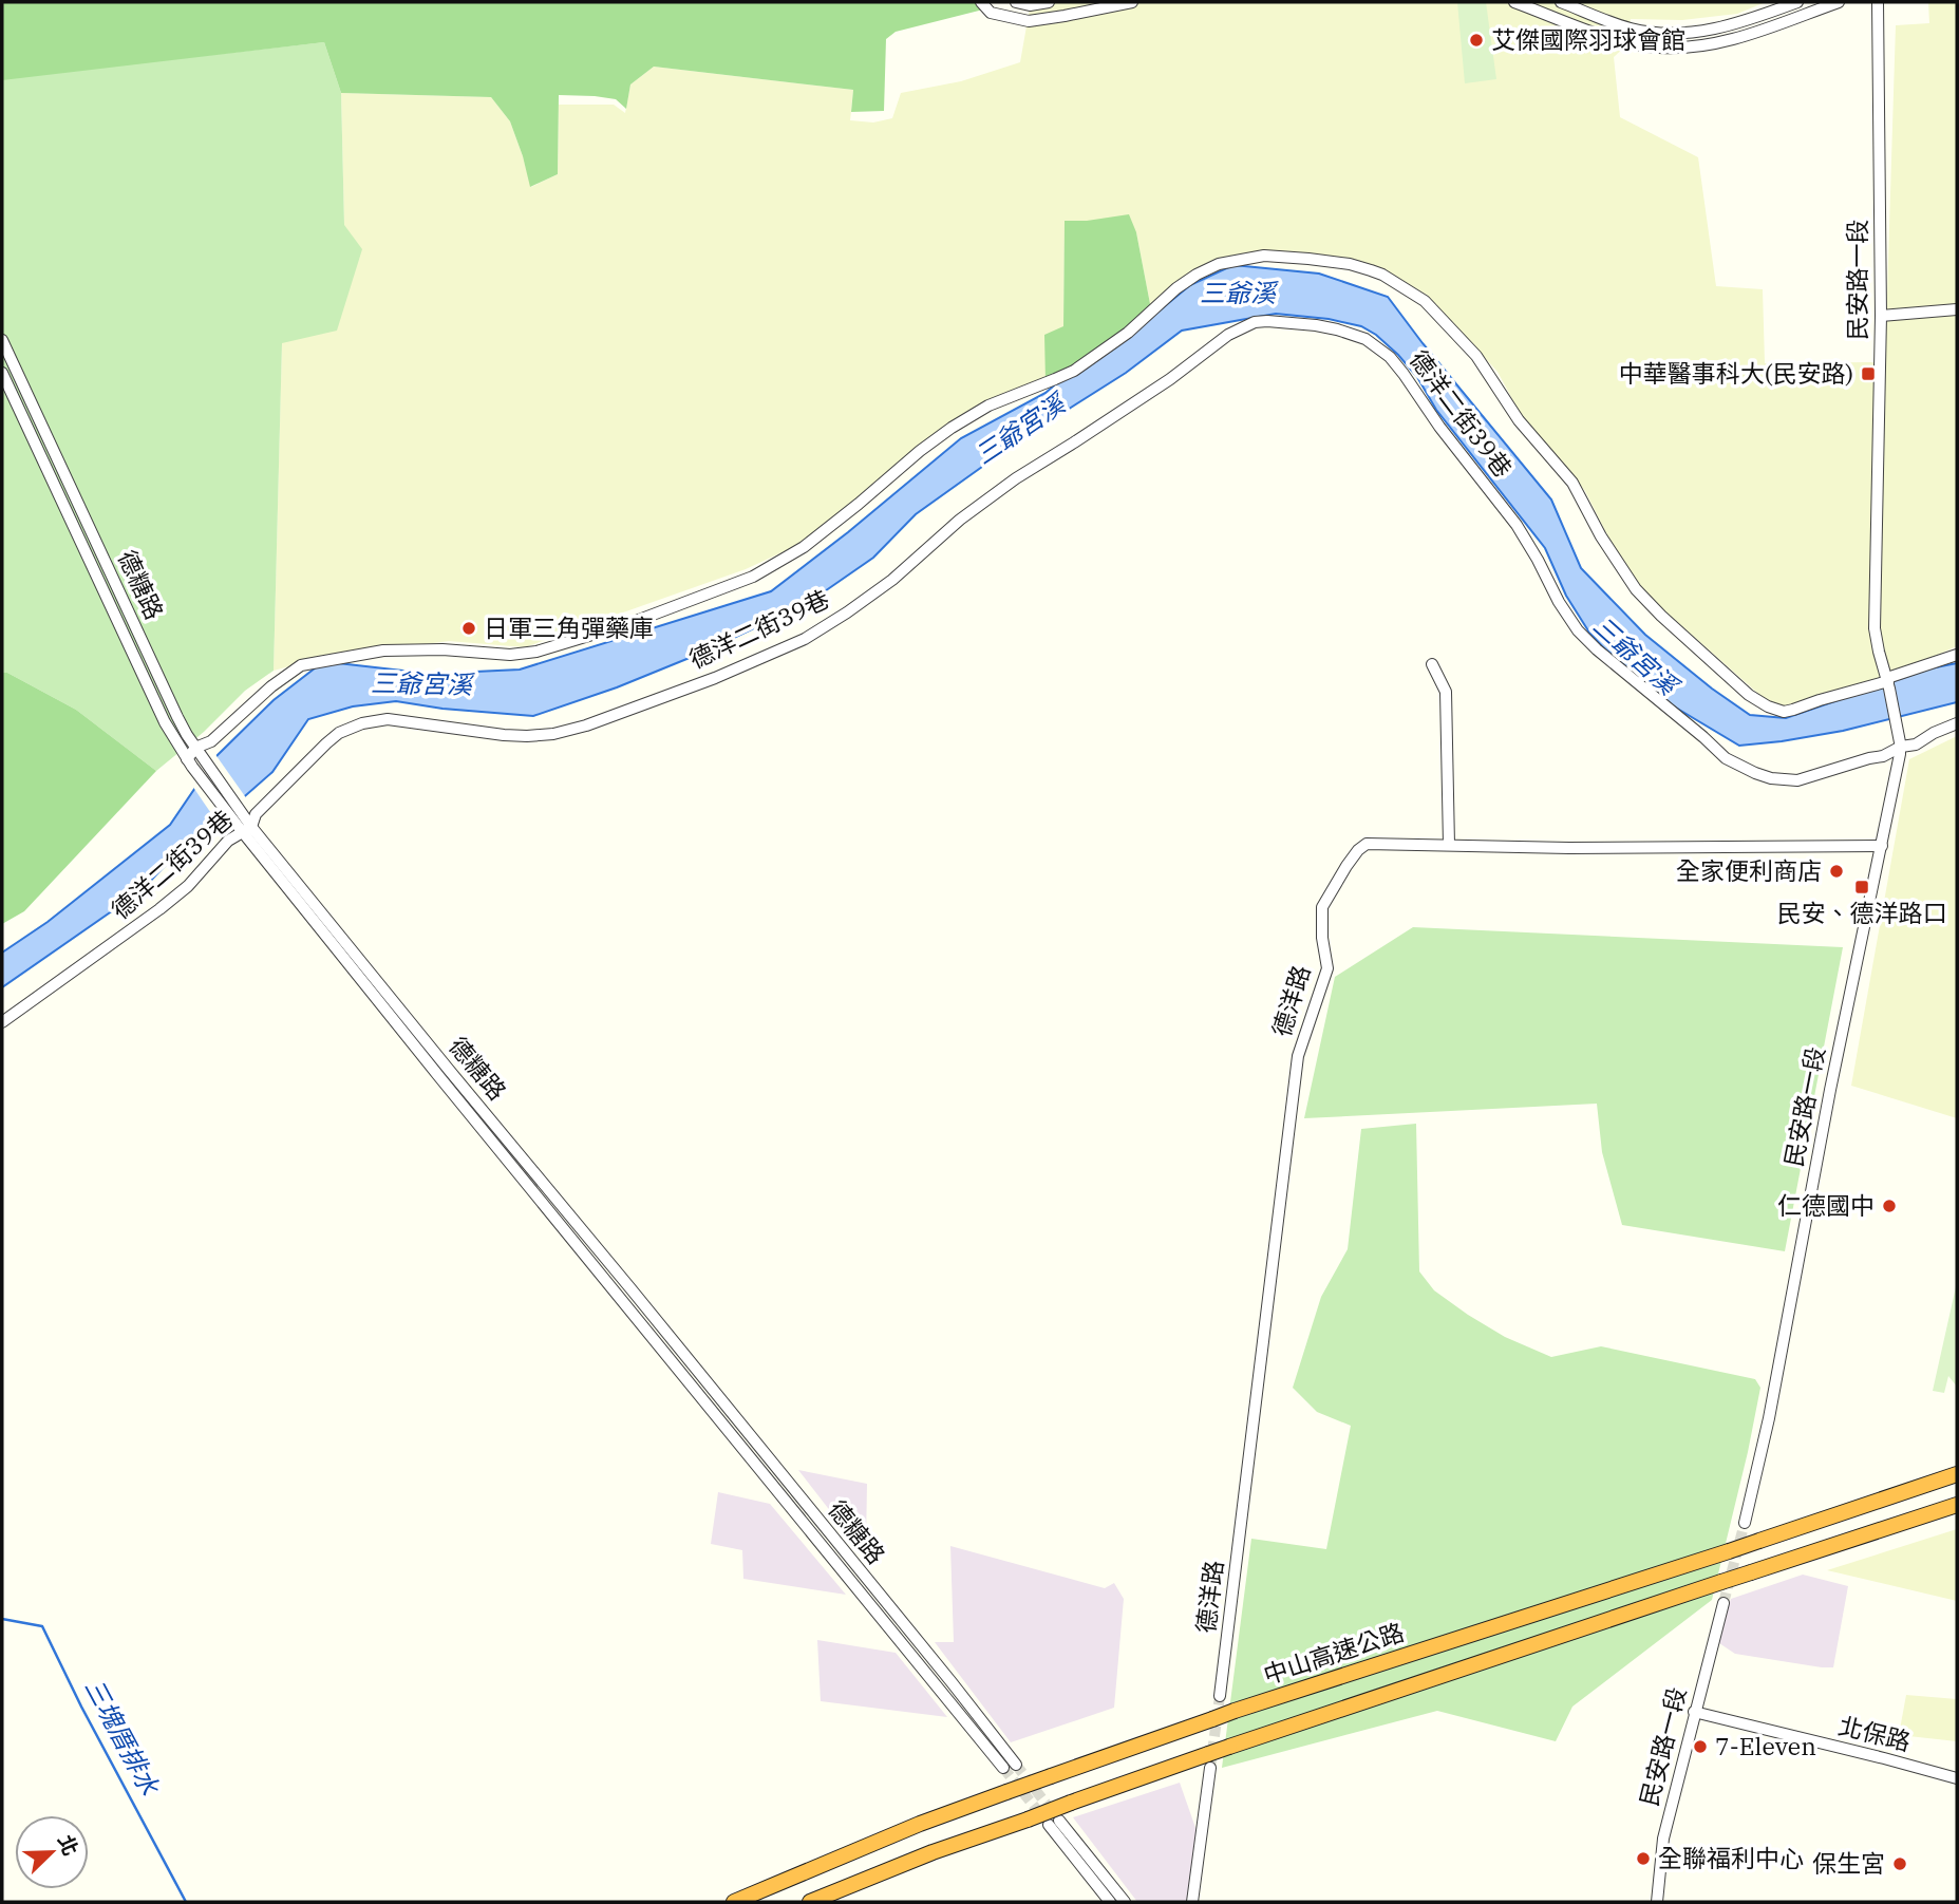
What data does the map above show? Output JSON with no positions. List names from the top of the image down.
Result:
{
  "streets": {
    "highway": ["中山高速公路"],
    "street": [
      "民安路一段",
      "德洋二街39巷",
      "德糖路",
      "德洋路",
      "北保路"
    ]
  },
  "crossings": [
    ["民安路一段", "德洋二街39巷"],
    ["民安路一段", "德洋路"],
    ["民安路一段", "北保路"],
    ["德洋二街39巷", "德糖路"]
  ],
  "water": ["三爺溪", "三爺宮溪", "三塊厝排水"],
  "places": {
    "other": [
      "艾傑國際羽球會館",
      "日軍三角彈藥庫",
      "全家便利商店",
      "仁德國中",
      "7-Eleven",
      "全聯福利中心",
      "保生宮"
    ],
    "transit": ["中華醫事科大(民安路)", "民安、德洋路口"]
  },
  "north": "top right"
}
